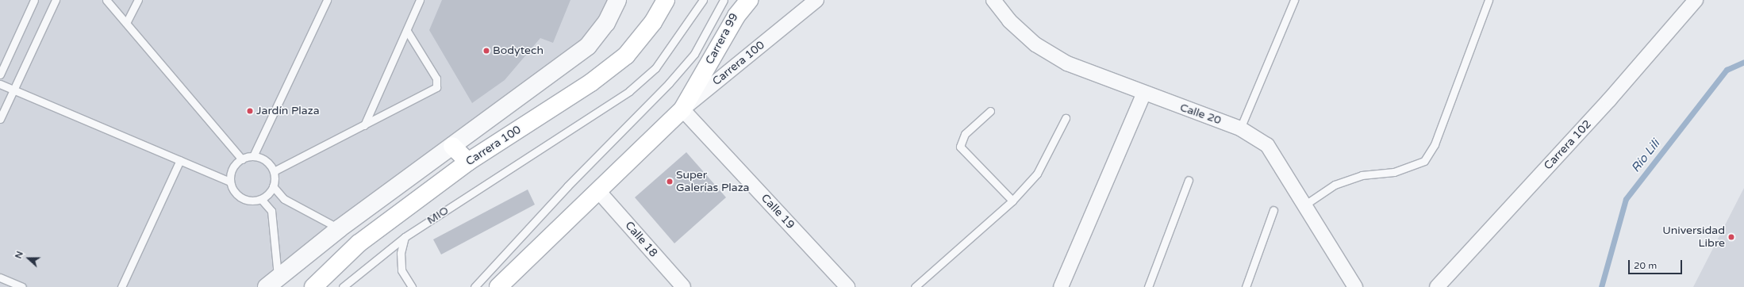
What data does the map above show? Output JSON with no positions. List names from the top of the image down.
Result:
{
  "streets": {
    "main road": ["Carrera 99", "Carrera 100"],
    "street": [
      "Calle 20",
      "Carrera 102",
      "Calle 19",
      "Calle 18"
    ],
    "lane": ["MIO"]
  },
  "crossings": [
    ["Carrera 99", "Carrera 100"],
    ["Carrera 99", "Calle 19"],
    ["Carrera 100", "Calle 19"],
    ["Carrera 100", "Calle 18"]
  ],
  "water": ["Río Lili"],
  "places": [
    "Bodytech",
    "Jardín Plaza",
    "Super Galerías Plaza",
    "Universidad Libre"
  ],
  "scale_bar": "20 m",
  "north": "left"
}
